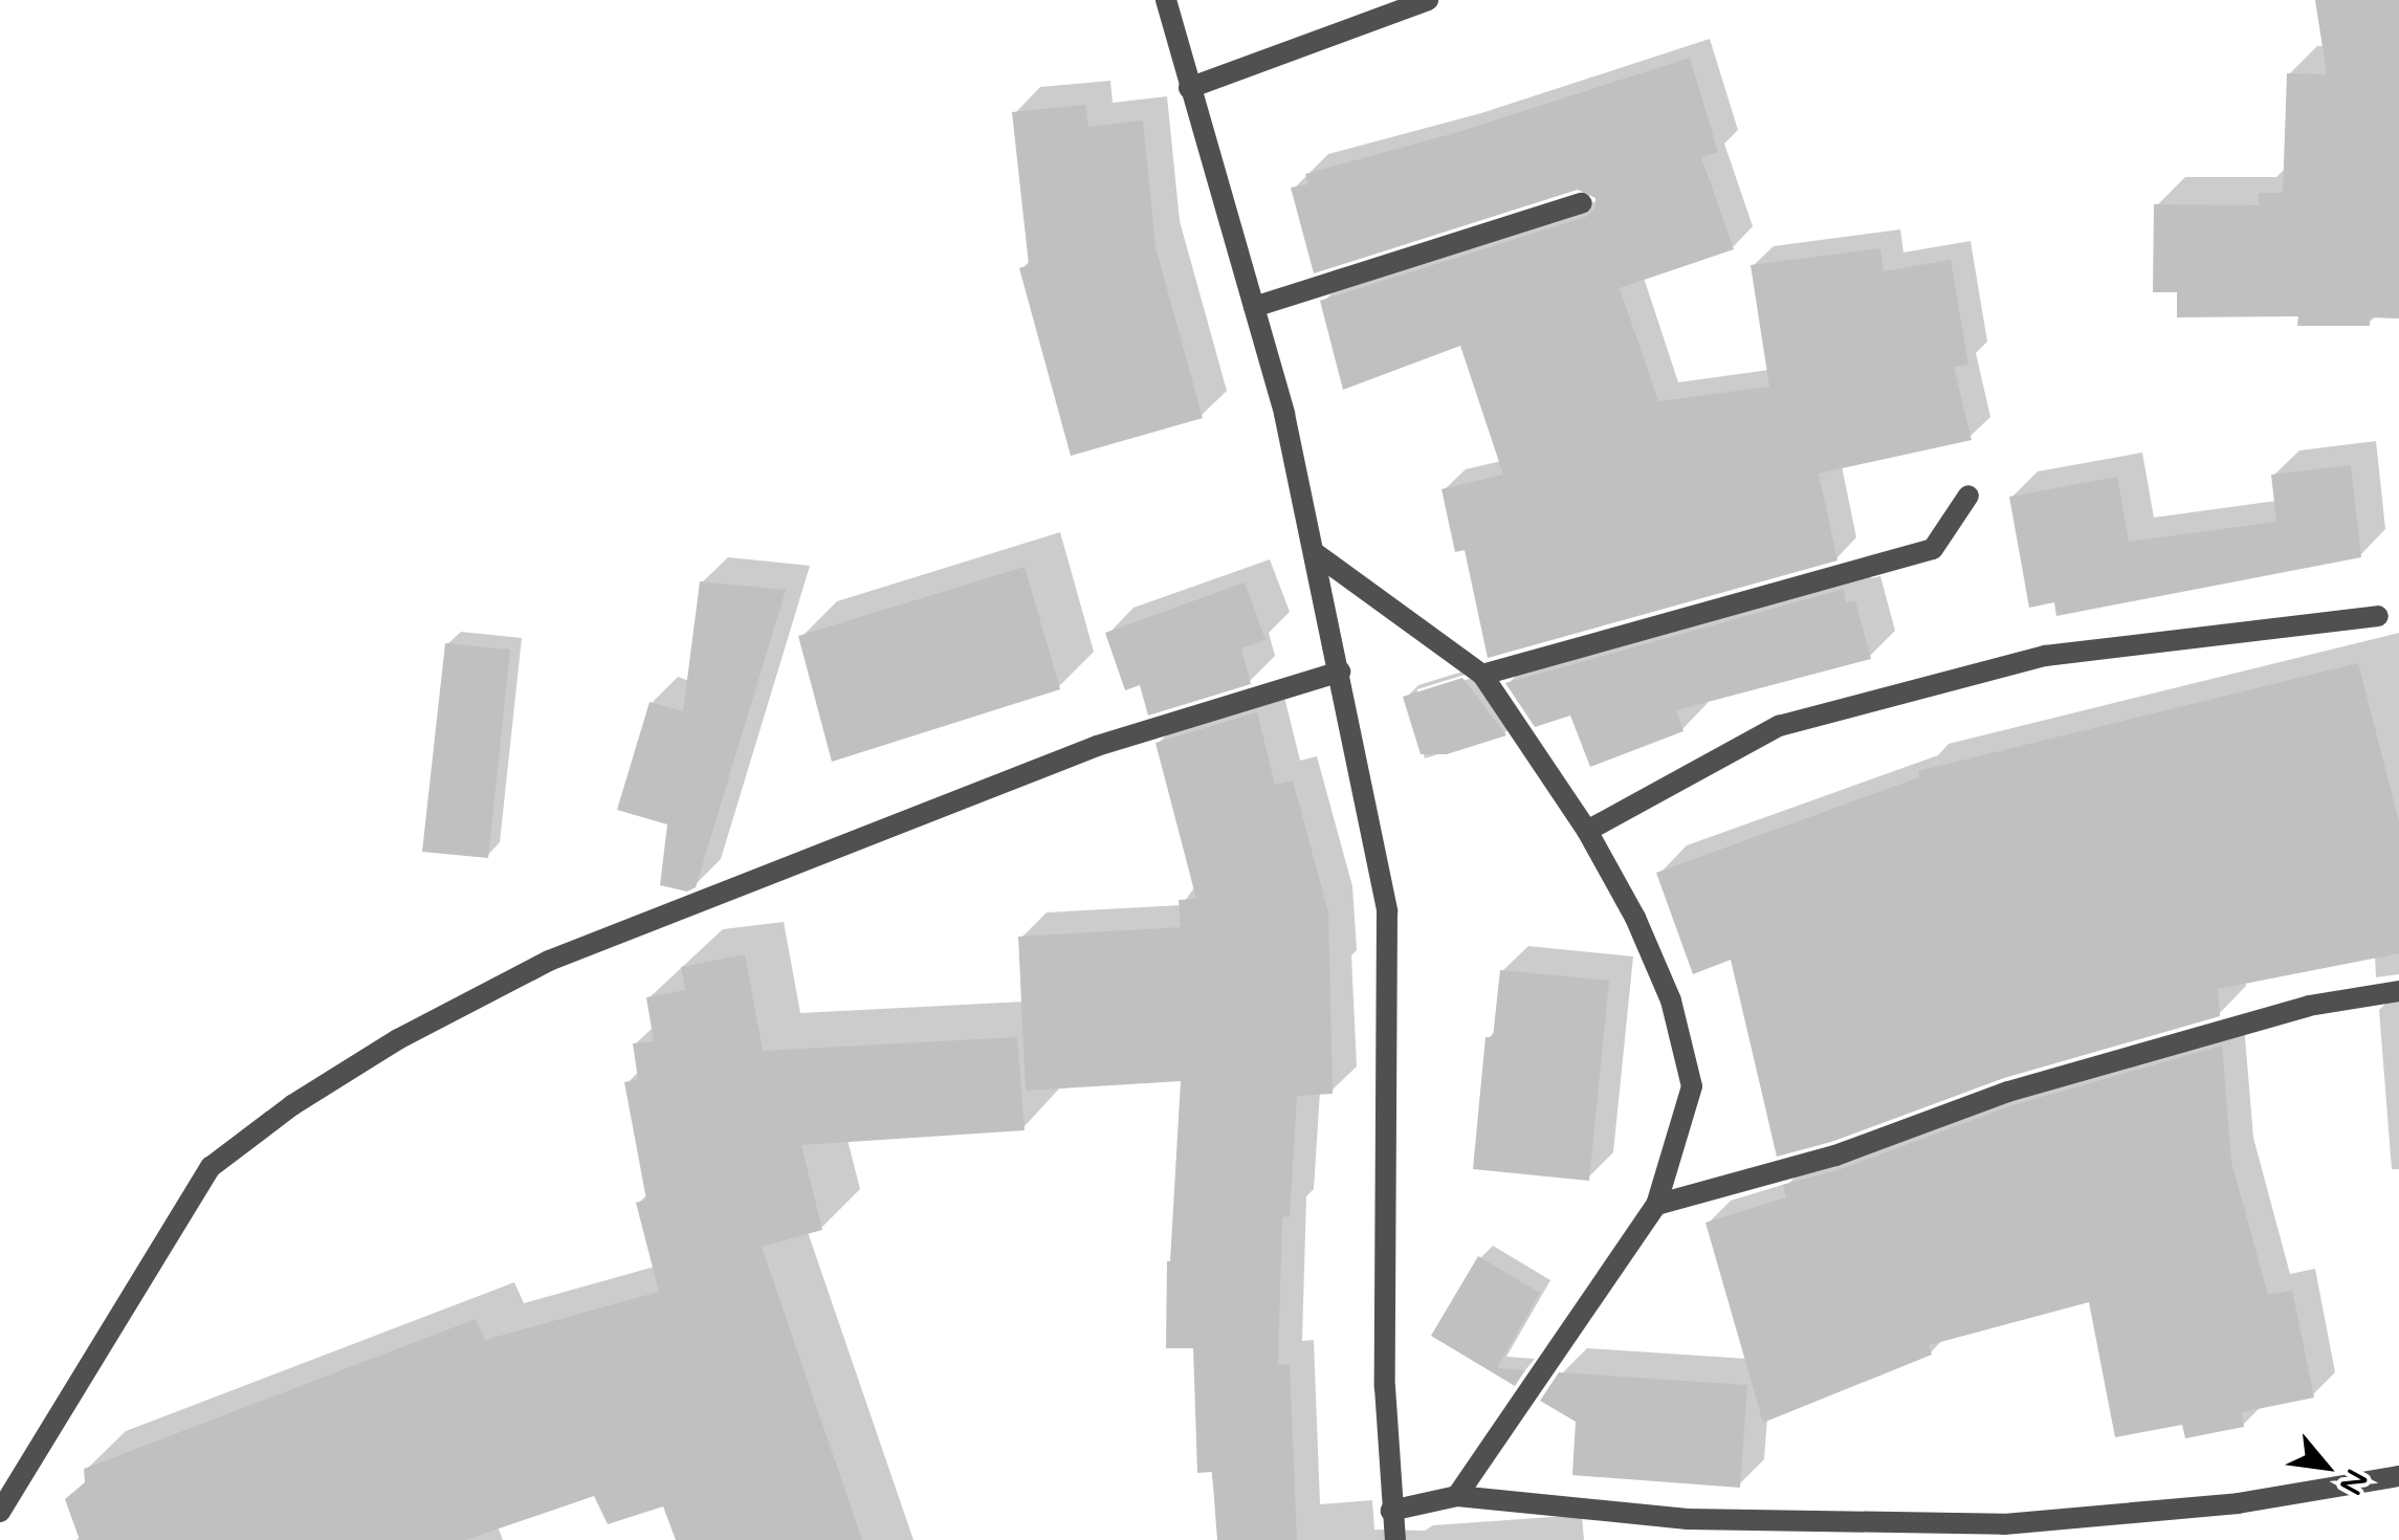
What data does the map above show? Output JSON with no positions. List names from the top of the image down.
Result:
{
  "north": "bottom right"
}
